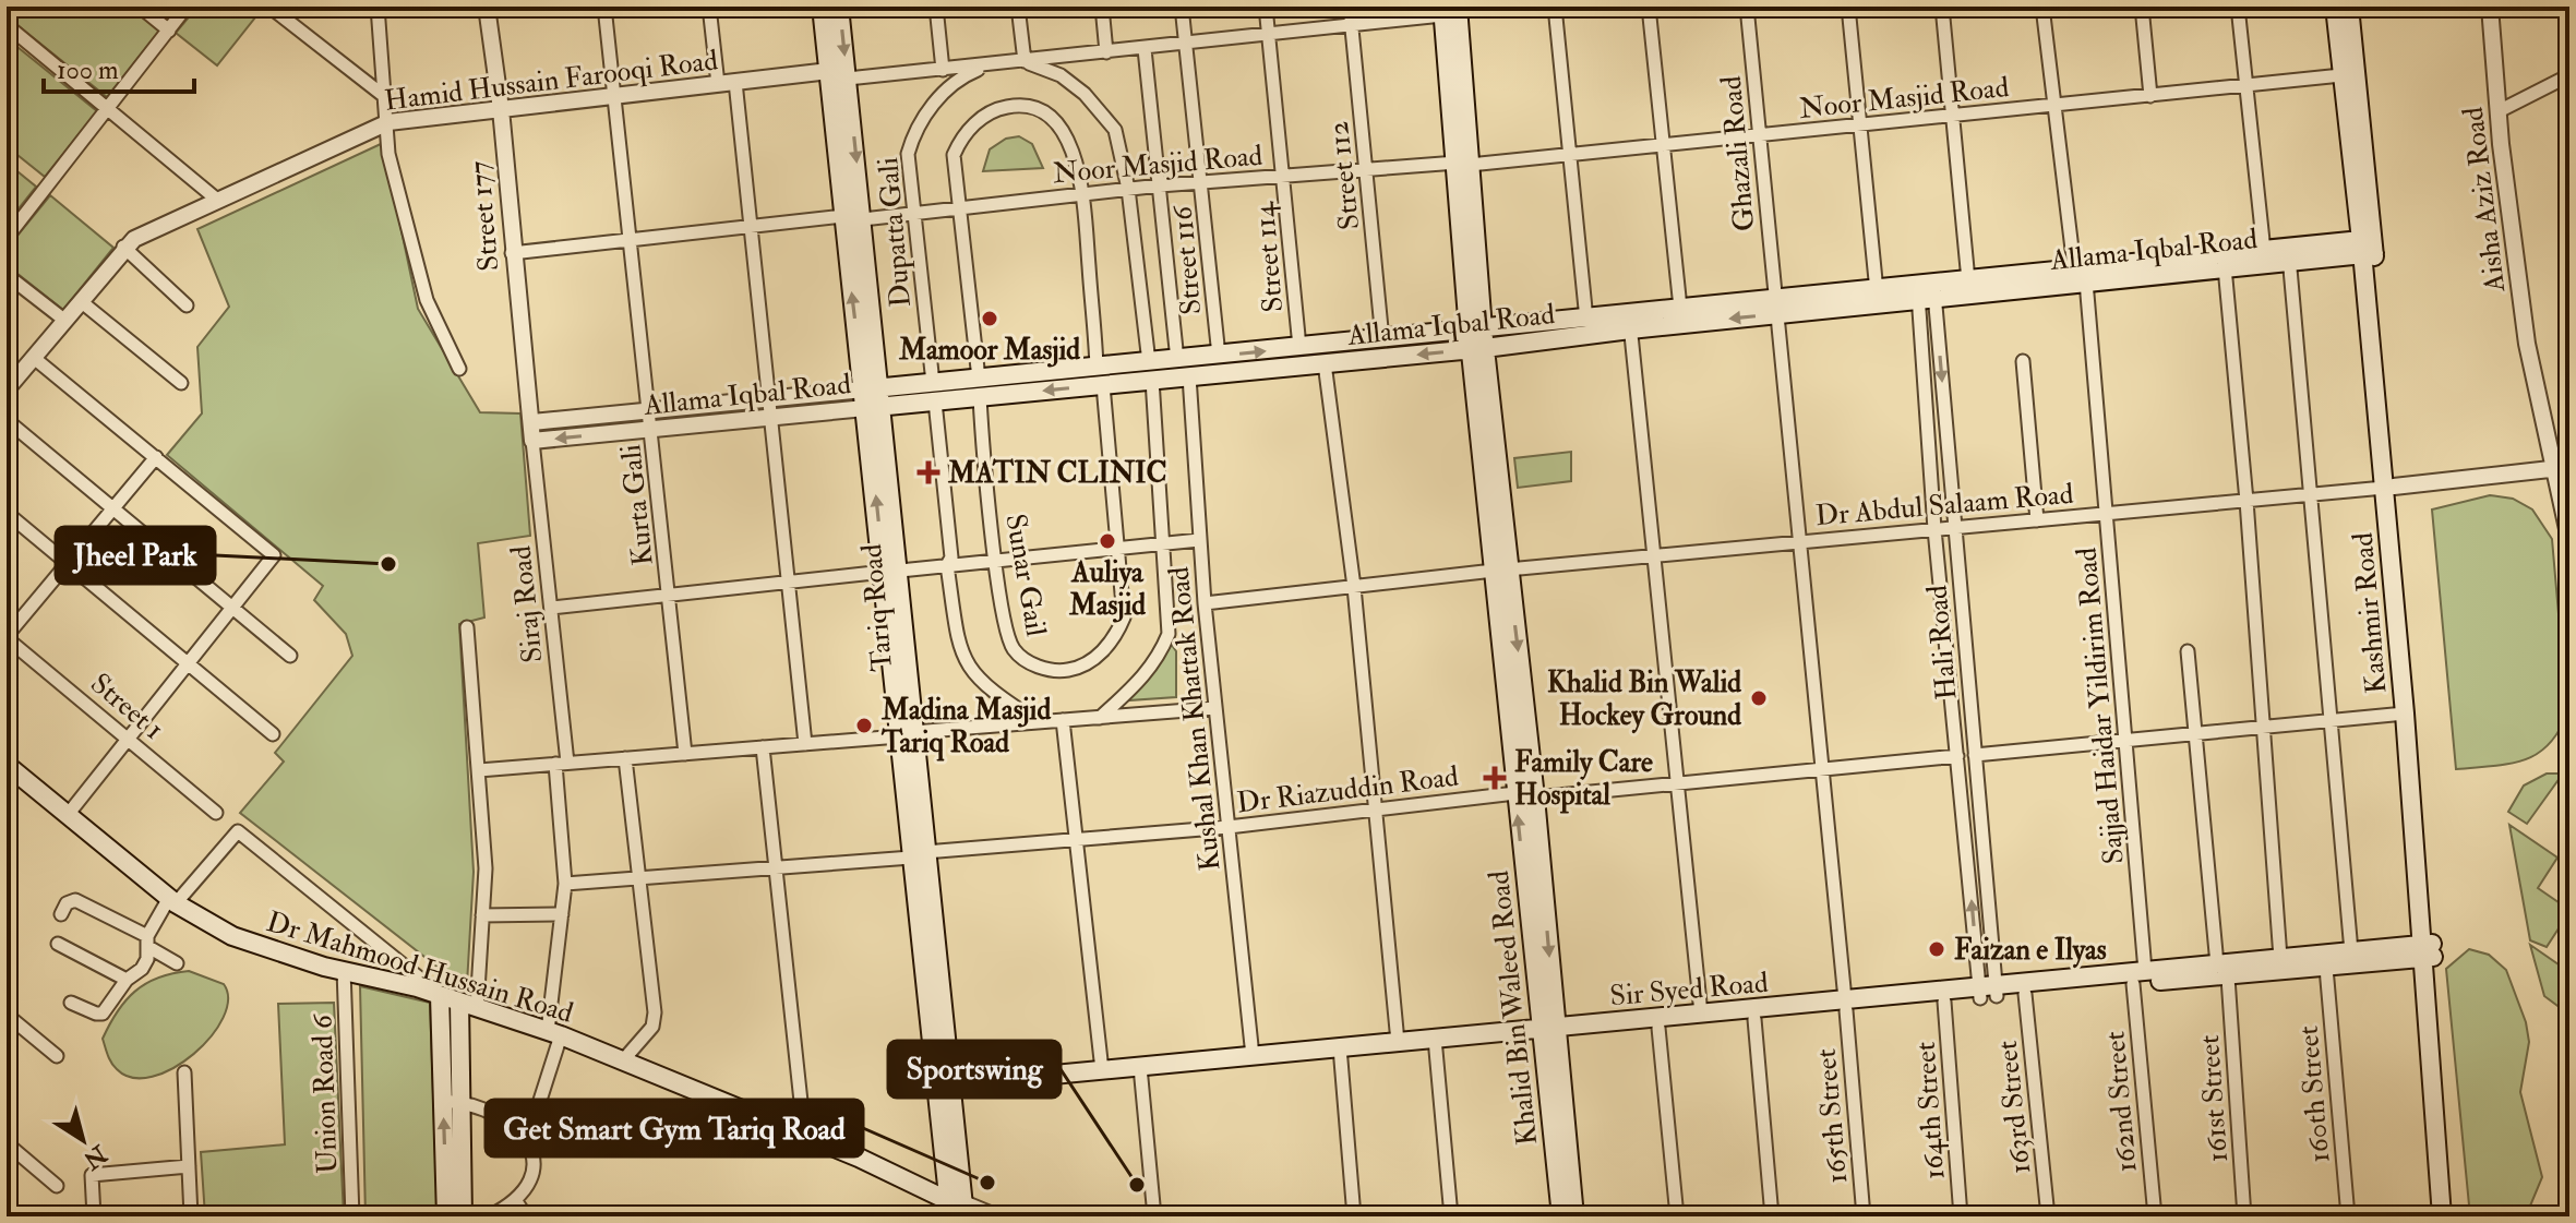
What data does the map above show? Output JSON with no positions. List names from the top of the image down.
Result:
{
  "streets": {
    "main road": [
      "Allama Iqbal Road",
      "Tariq Road",
      "Kashmir Road",
      "Dr Mahmood Hussain Road",
      "Sir Syed Road",
      "Khalid Bin Waleed Road"
    ],
    "street": [
      "Hamid Hussain Farooqi Road",
      "Noor Masjid Road",
      "Ghazali Road",
      "Street 112",
      "Aisha Aziz Road",
      "Street 177",
      "Dupatta Gali",
      "Street 114",
      "Street 116",
      "Dr Abdul Salaam Road",
      "Kurta Gali",
      "Sunar Gail",
      "Siraj Road",
      "Hali Road",
      "Street 1",
      "Sajjad Haidar Yildirim Road",
      "Kushal Khan Khattak Road",
      "Dr Riazuddin Road",
      "Union Road 6",
      "160th Street",
      "161st Street",
      "162nd Street",
      "163rd Street",
      "164th Street",
      "165th Street"
    ]
  },
  "crossings": [
    ["Hamid Hussain Farooqi Road", "Street 177"],
    ["Hamid Hussain Farooqi Road", "Kurta Gali"],
    ["Hamid Hussain Farooqi Road", "Tariq Road"],
    ["Noor Masjid Road", "Ghazali Road"],
    ["Noor Masjid Road", "Street 112"],
    ["Noor Masjid Road", "Dupatta Gali"],
    ["Noor Masjid Road", "Street 114"],
    ["Noor Masjid Road", "Street 116"],
    ["Noor Masjid Road", "Sunar Gail"],
    ["Noor Masjid Road", "Tariq Road"],
    ["Noor Masjid Road", "Kashmir Road"],
    ["Noor Masjid Road", "Sajjad Haidar Yildirim Road"],
    ["Ghazali Road", "Allama Iqbal Road"],
    ["Ghazali Road", "Dr Abdul Salaam Road"],
    ["Ghazali Road", "165th Street"],
    ["Street 112", "Allama Iqbal Road"],
    ["Street 177", "Allama Iqbal Road"],
    ["Street 177", "Siraj Road"],
    ["Dupatta Gali", "Allama Iqbal Road"],
    ["Allama Iqbal Road", "Street 114"],
    ["Allama Iqbal Road", "Street 116"],
    ["Allama Iqbal Road", "Kurta Gali"],
    ["Allama Iqbal Road", "Sunar Gail"],
    ["Allama Iqbal Road", "Siraj Road"],
    ["Allama Iqbal Road", "Tariq Road"],
    ["Allama Iqbal Road", "Kashmir Road"],
    ["Allama Iqbal Road", "Hali Road"],
    ["Allama Iqbal Road", "Sajjad Haidar Yildirim Road"],
    ["Allama Iqbal Road", "Kushal Khan Khattak Road"],
    ["Dr Abdul Salaam Road", "Kashmir Road"],
    ["Dr Abdul Salaam Road", "Hali Road"],
    ["Dr Abdul Salaam Road", "Sajjad Haidar Yildirim Road"],
    ["Dr Abdul Salaam Road", "Kushal Khan Khattak Road"],
    ["Dr Abdul Salaam Road", "Khalid Bin Waleed Road"],
    ["Siraj Road", "Dr Riazuddin Road"],
    ["Siraj Road", "Dr Mahmood Hussain Road"],
    ["Tariq Road", "Dr Riazuddin Road"],
    ["Tariq Road", "Dr Mahmood Hussain Road"],
    ["Tariq Road", "Sir Syed Road"],
    ["Kashmir Road", "Sir Syed Road"],
    ["Hali Road", "Sir Syed Road"],
    ["Sajjad Haidar Yildirim Road", "Sir Syed Road"],
    ["Sajjad Haidar Yildirim Road", "162nd Street"],
    ["Kushal Khan Khattak Road", "Dr Riazuddin Road"],
    ["Kushal Khan Khattak Road", "Sir Syed Road"],
    ["Dr Riazuddin Road", "Khalid Bin Waleed Road"],
    ["Dr Mahmood Hussain Road", "Union Road 6"],
    ["Sir Syed Road", "Khalid Bin Waleed Road"],
    ["Sir Syed Road", "160th Street"],
    ["Sir Syed Road", "161st Street"],
    ["Sir Syed Road", "162nd Street"],
    ["Sir Syed Road", "163rd Street"],
    ["Sir Syed Road", "164th Street"],
    ["Sir Syed Road", "165th Street"]
  ],
  "places": {
    "other": [
      "Mamoor Masjid",
      "Auliya Masjid",
      "Jheel Park",
      "Khalid Bin Walid Hockey Ground",
      "Madina Masjid Tariq Road",
      "Faizan e Ilyas",
      "Get Smart Gym Tariq Road",
      "Sportswing"
    ],
    "health": ["MATIN CLINIC", "Family Care Hospital"]
  },
  "scale_bar": "100 m",
  "north": "bottom right"
}
